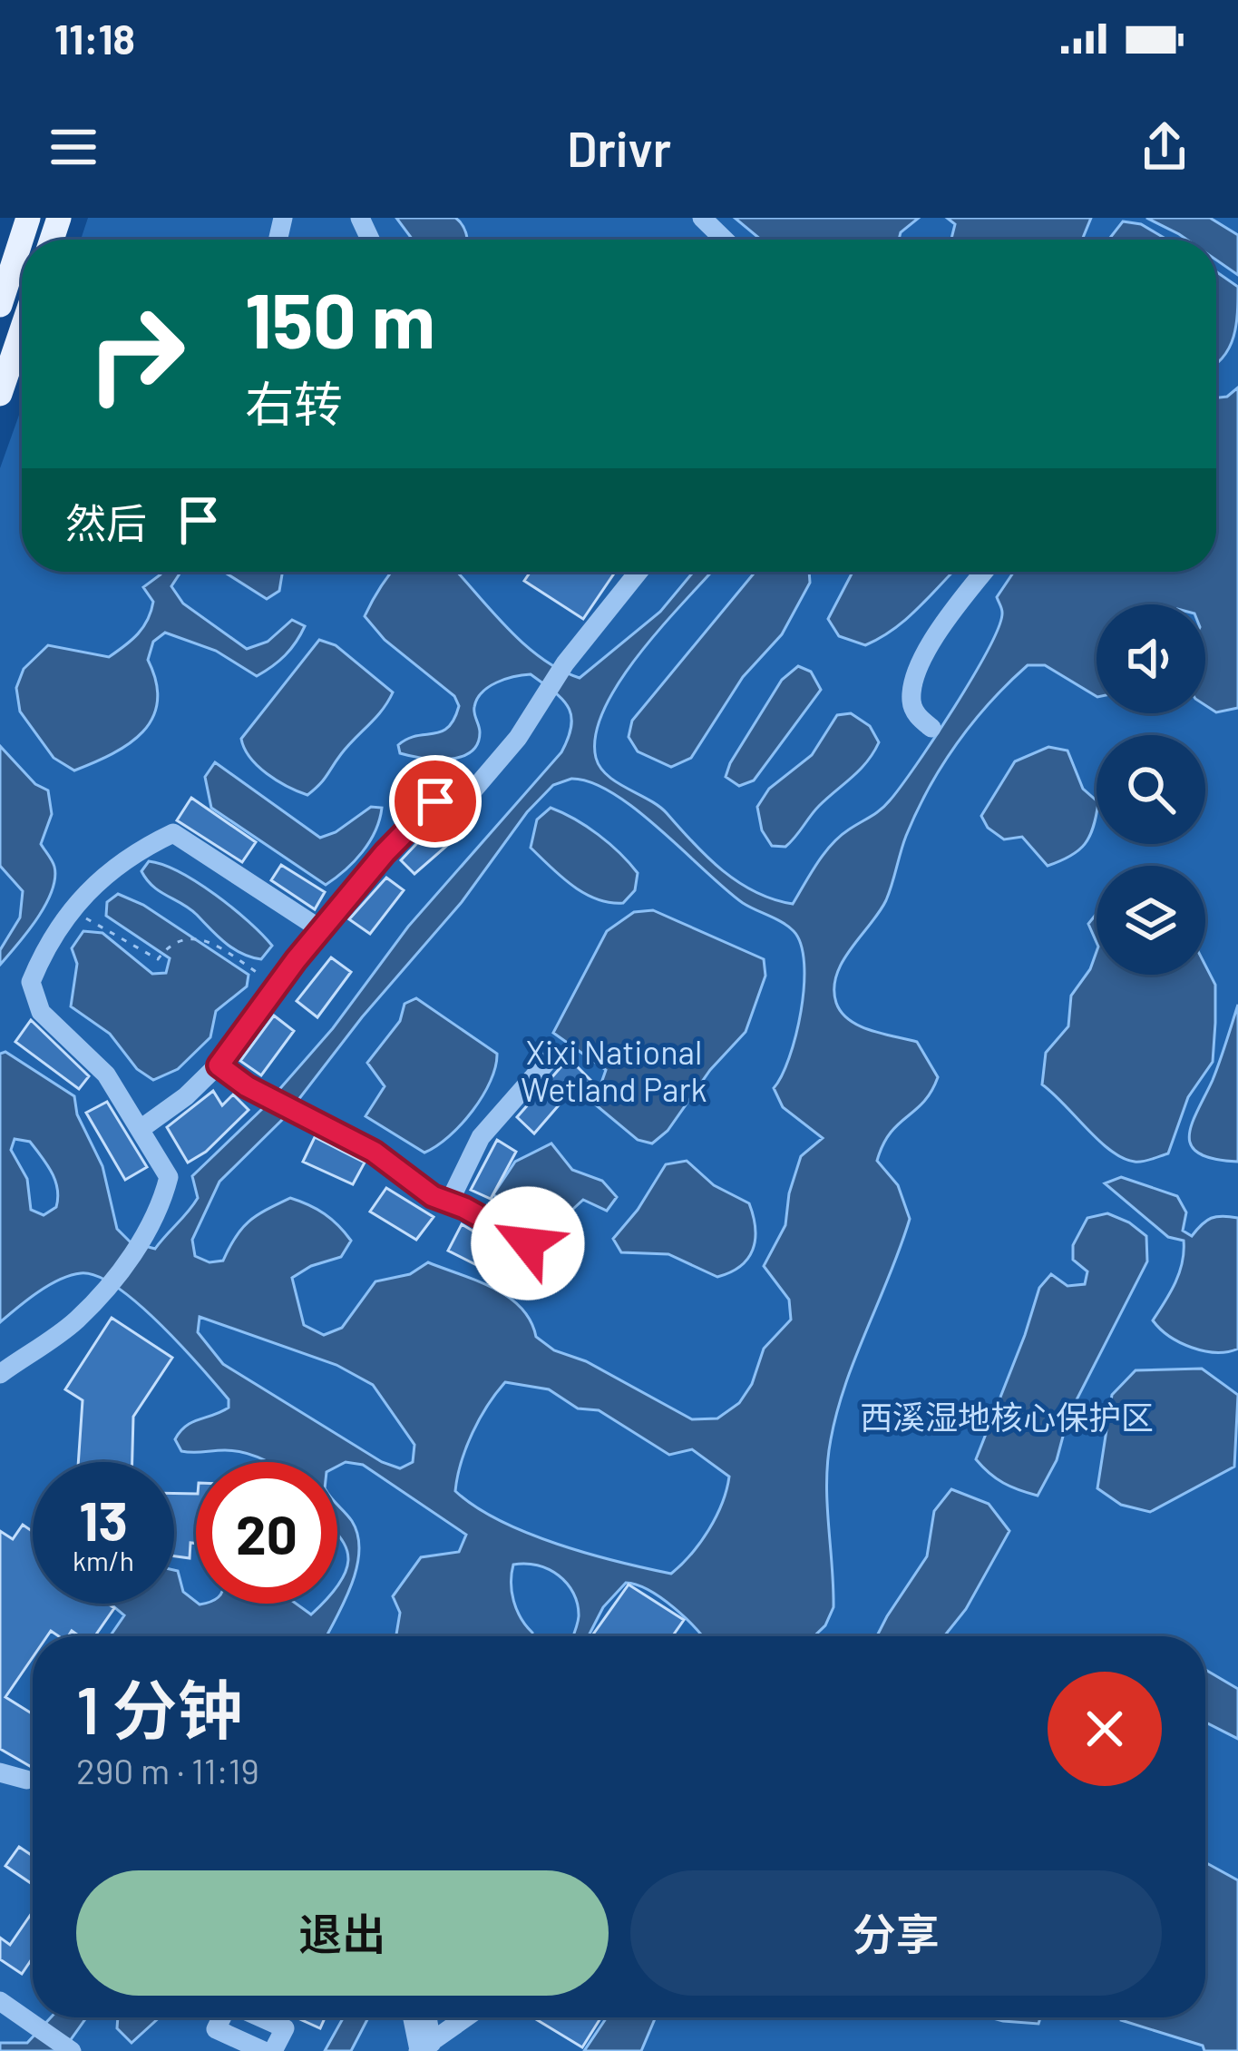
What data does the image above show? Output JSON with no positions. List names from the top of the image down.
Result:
{
  "parks": ["Xixi National Wetland Park", "西溪湿地核心保护区"],
  "page": {
    "status": "11:18",
    "header": "Drivr",
    "turn": ["150 m", "右转"],
    "then": "然后",
    "speed": "13 km/h",
    "limit": "20",
    "heading": ["1 分钟", "290 m · 11:19"],
    "buttons": ["退出", "分享"]
  }
}
